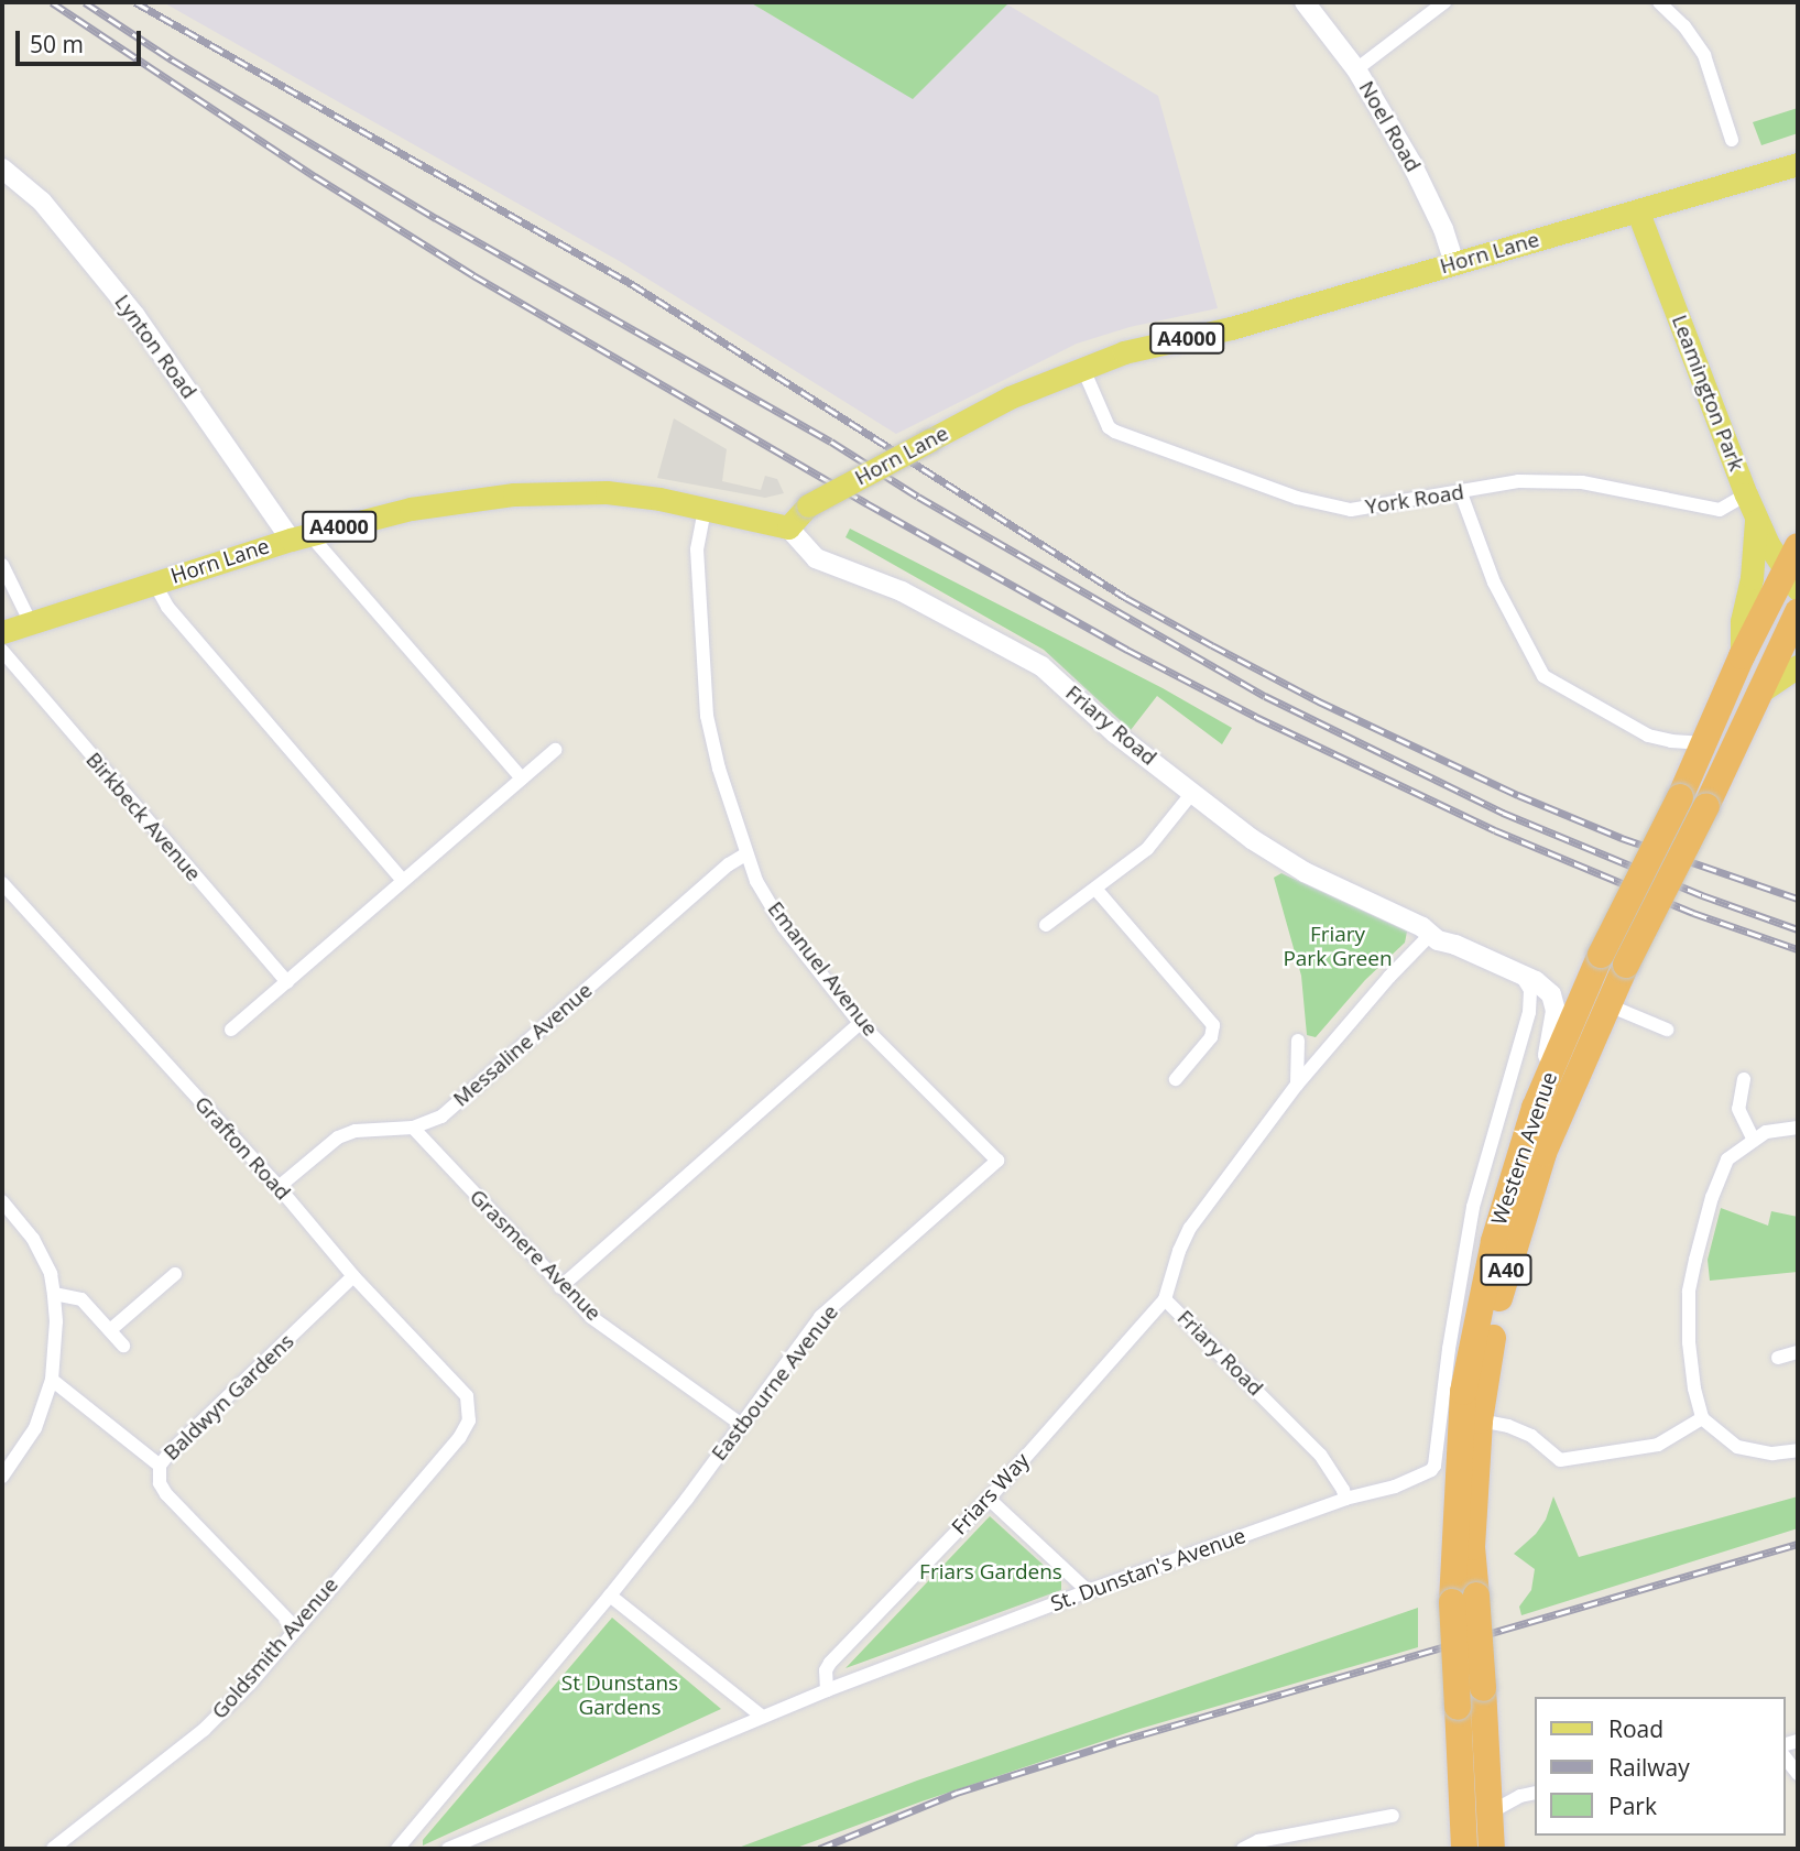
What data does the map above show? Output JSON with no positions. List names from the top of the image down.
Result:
{
  "streets": {
    "highway": ["Western Avenue", "A40"],
    "main road": ["Horn Lane", "A4000", "Leamington Park"],
    "street": [
      "Noel Road",
      "Lynton Road",
      "York Road",
      "Friary Road",
      "Birkbeck Avenue",
      "Emanuel Avenue",
      "Messaline Avenue",
      "Grafton Road",
      "Grasmere Avenue",
      "Eastbourne Avenue",
      "Baldwyn Gardens",
      "Friars Way",
      "St. Dunstan's Avenue",
      "Goldsmith Avenue"
    ]
  },
  "crossings": [
    ["Noel Road", "Horn Lane"],
    ["Horn Lane", "Lynton Road"],
    ["Horn Lane", "Leamington Park"],
    ["Horn Lane", "York Road"],
    ["Horn Lane", "Friary Road"],
    ["Horn Lane", "Emanuel Avenue"],
    ["Leamington Park", "York Road"],
    ["Leamington Park", "Western Avenue"],
    ["Friary Road", "Western Avenue"],
    ["Friary Road", "Friars Way"],
    ["Friary Road", "St. Dunstan's Avenue"],
    ["Emanuel Avenue", "Messaline Avenue"],
    ["Emanuel Avenue", "Eastbourne Avenue"],
    ["Messaline Avenue", "Grafton Road"],
    ["Messaline Avenue", "Grasmere Avenue"],
    ["Grafton Road", "Baldwyn Gardens"],
    ["Grafton Road", "Goldsmith Avenue"],
    ["Grasmere Avenue", "Eastbourne Avenue"],
    ["Baldwyn Gardens", "Goldsmith Avenue"],
    ["Friars Way", "St. Dunstan's Avenue"]
  ],
  "parks": ["Friary Park Green", "Friars Gardens", "St Dunstans Gardens"],
  "legend": ["Road", "Railway", "Park"],
  "scale_bar": "50 m"
}
